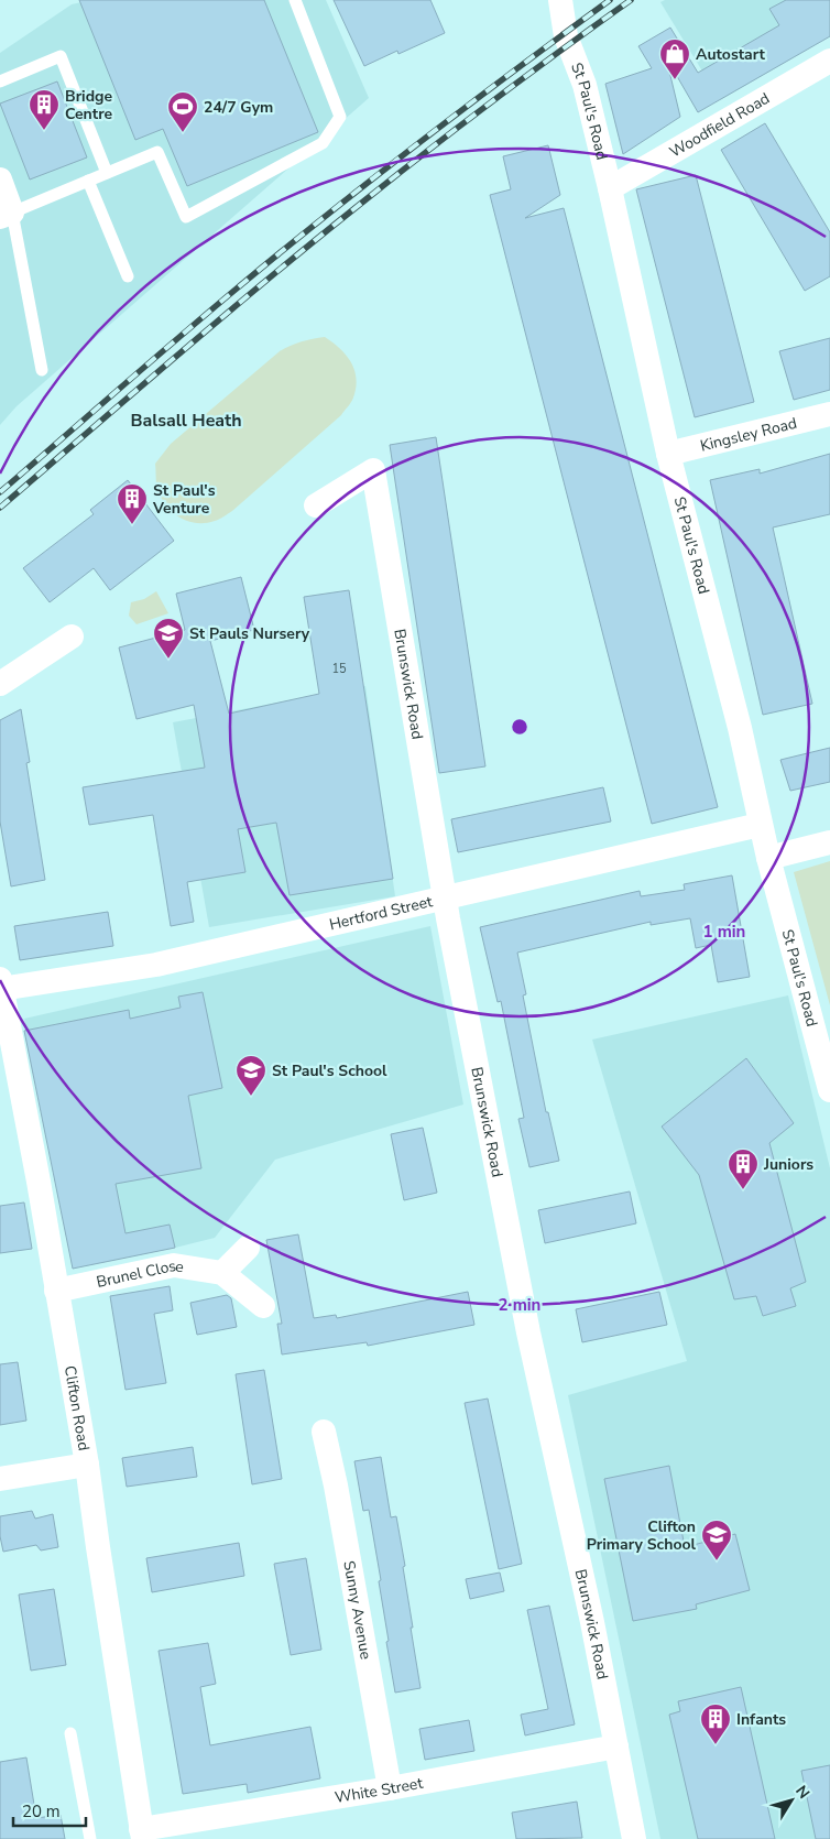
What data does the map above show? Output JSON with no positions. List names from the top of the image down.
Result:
{
  "streets": {
    "street": [
      "St Paul's Road",
      "Woodfield Road",
      "Kingsley Road",
      "Brunswick Road",
      "Hertford Street",
      "Brunel Close",
      "Clifton Road",
      "Sunny Avenue",
      "White Street"
    ]
  },
  "crossings": [
    ["St Paul's Road", "Woodfield Road"],
    ["St Paul's Road", "Kingsley Road"],
    ["St Paul's Road", "Hertford Street"],
    ["Brunswick Road", "Hertford Street"],
    ["Brunswick Road", "White Street"],
    ["Hertford Street", "Clifton Road"],
    ["Brunel Close", "Clifton Road"],
    ["Clifton Road", "White Street"],
    ["Sunny Avenue", "White Street"]
  ],
  "districts": ["Balsall Heath"],
  "places": {
    "shop": ["Autostart"],
    "building": [
      "Bridge Centre",
      "St Paul's Venture",
      "Juniors",
      "Infants"
    ],
    "sports": ["24/7 Gym"],
    "school or university": ["St Pauls Nursery", "St Paul's School", "Clifton Primary School"]
  },
  "house_numbers": ["15"],
  "scale_bar": "20 m",
  "north": "top right",
  "rings": ["1 min", "2 min"]
}
